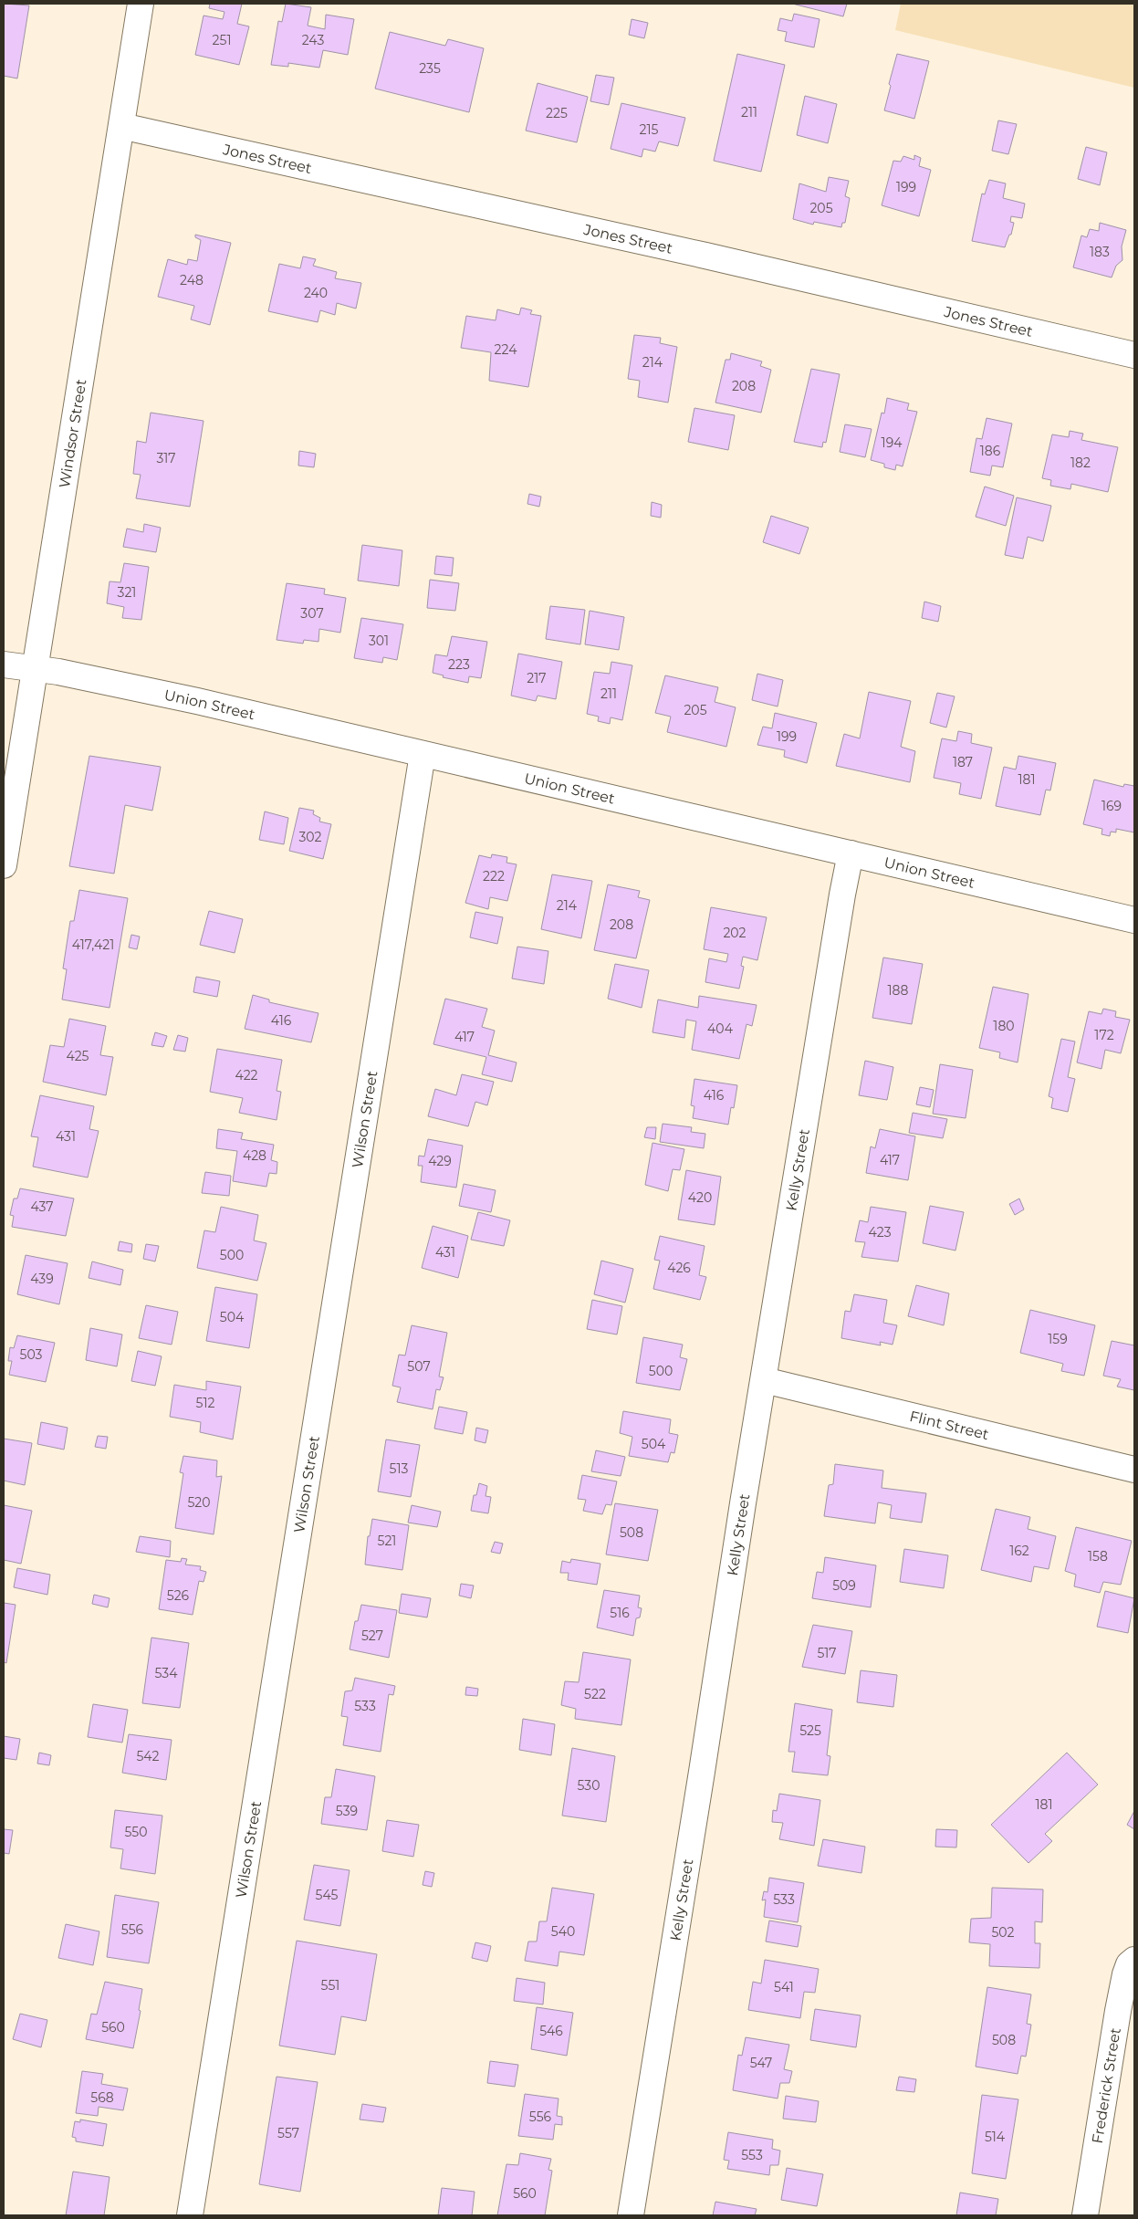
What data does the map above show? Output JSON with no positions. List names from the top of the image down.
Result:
{
  "streets": {
    "street": [
      "Jones Street",
      "Windsor Street",
      "Union Street",
      "Wilson Street",
      "Kelly Street",
      "Flint Street",
      "Frederick Street"
    ]
  },
  "crossings": [
    ["Jones Street", "Windsor Street"],
    ["Windsor Street", "Union Street"],
    ["Union Street", "Wilson Street"],
    ["Union Street", "Kelly Street"],
    ["Kelly Street", "Flint Street"]
  ],
  "house_numbers": [
    "251",
    "243",
    "235",
    "211",
    "225",
    "215",
    "199",
    "205",
    "183",
    "248",
    "240",
    "224",
    "214",
    "208",
    "194",
    "186",
    "317",
    "182",
    "321",
    "307",
    "301",
    "223",
    "217",
    "211",
    "205",
    "199",
    "187",
    "181",
    "169",
    "302",
    "222",
    "214",
    "208",
    "202",
    "417,421",
    "188",
    "416",
    "180",
    "404",
    "172",
    "417",
    "425",
    "422",
    "416",
    "431",
    "428",
    "417",
    "429",
    "420",
    "437",
    "423",
    "431",
    "500",
    "426",
    "439",
    "504",
    "159",
    "503",
    "507",
    "500",
    "512",
    "504",
    "513",
    "520",
    "508",
    "521",
    "162",
    "158",
    "509",
    "526",
    "516",
    "527",
    "517",
    "534",
    "522",
    "533",
    "525",
    "542",
    "530",
    "181",
    "539",
    "550",
    "545",
    "533",
    "556",
    "540",
    "502",
    "551",
    "541",
    "560",
    "546",
    "508",
    "547",
    "568",
    "556",
    "557",
    "514",
    "553",
    "560"
  ]
}
